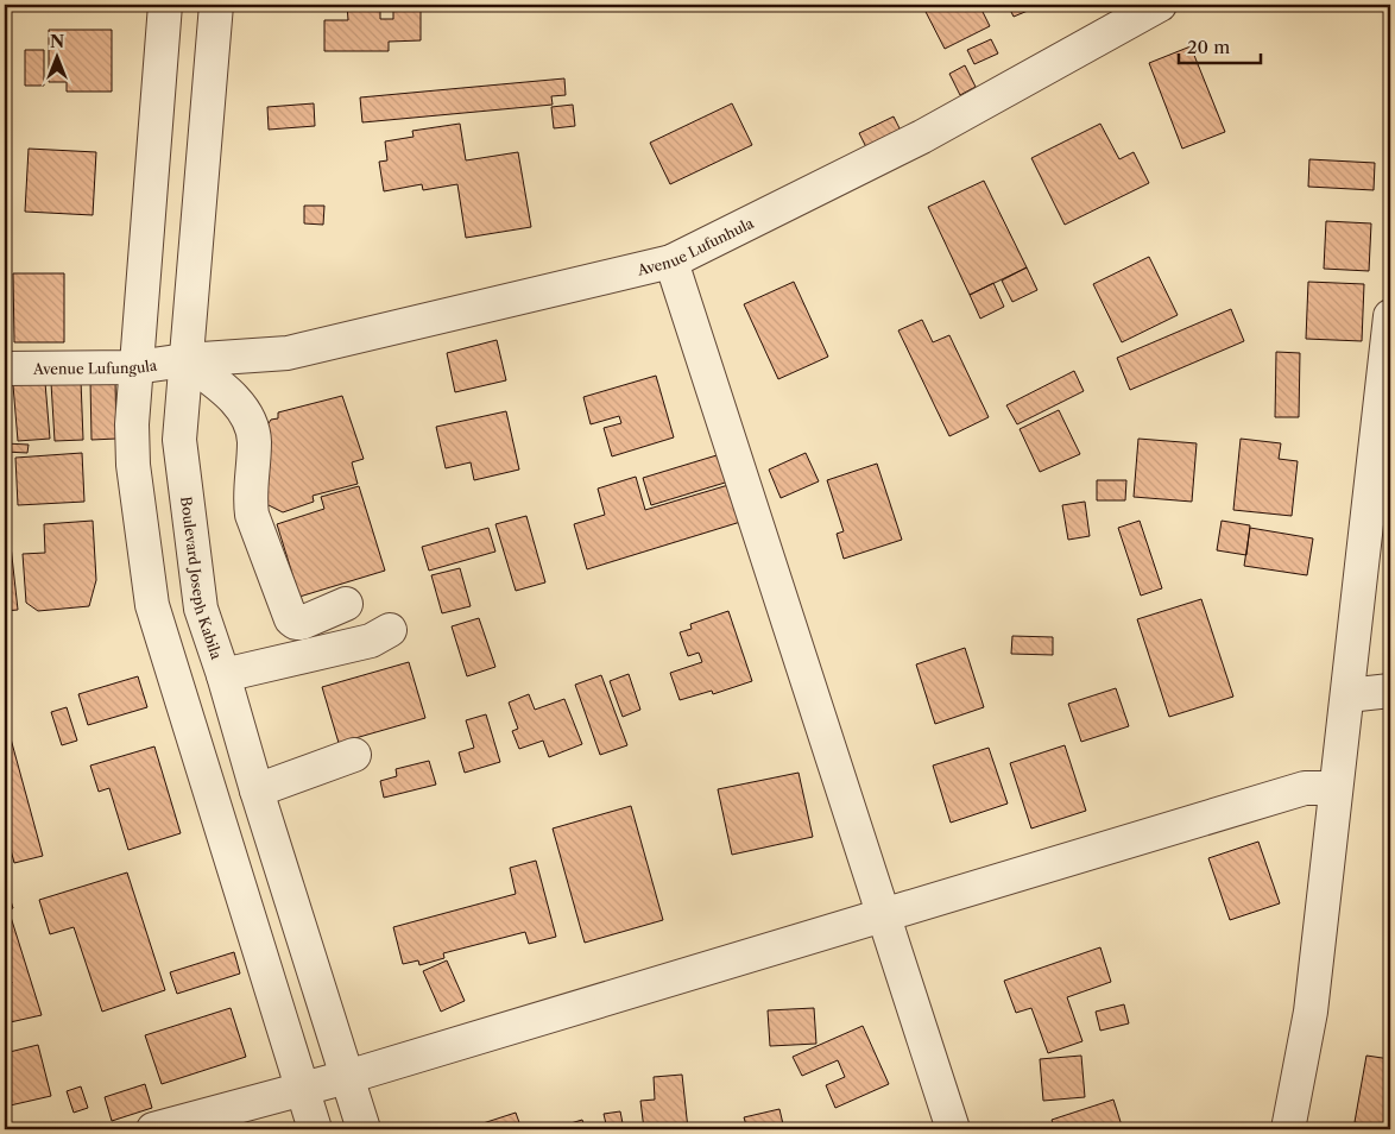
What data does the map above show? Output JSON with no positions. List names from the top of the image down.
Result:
{
  "streets": {
    "street": ["Avenue Lufunhula", "Avenue Lufungula", "Boulevard Joseph Kabila"]
  },
  "crossings": [
    ["Avenue Lufunhula", "Avenue Lufungula"],
    ["Avenue Lufunhula", "Boulevard Joseph Kabila"],
    ["Avenue Lufungula", "Boulevard Joseph Kabila"]
  ],
  "scale_bar": "20 m",
  "north": "top"
}
